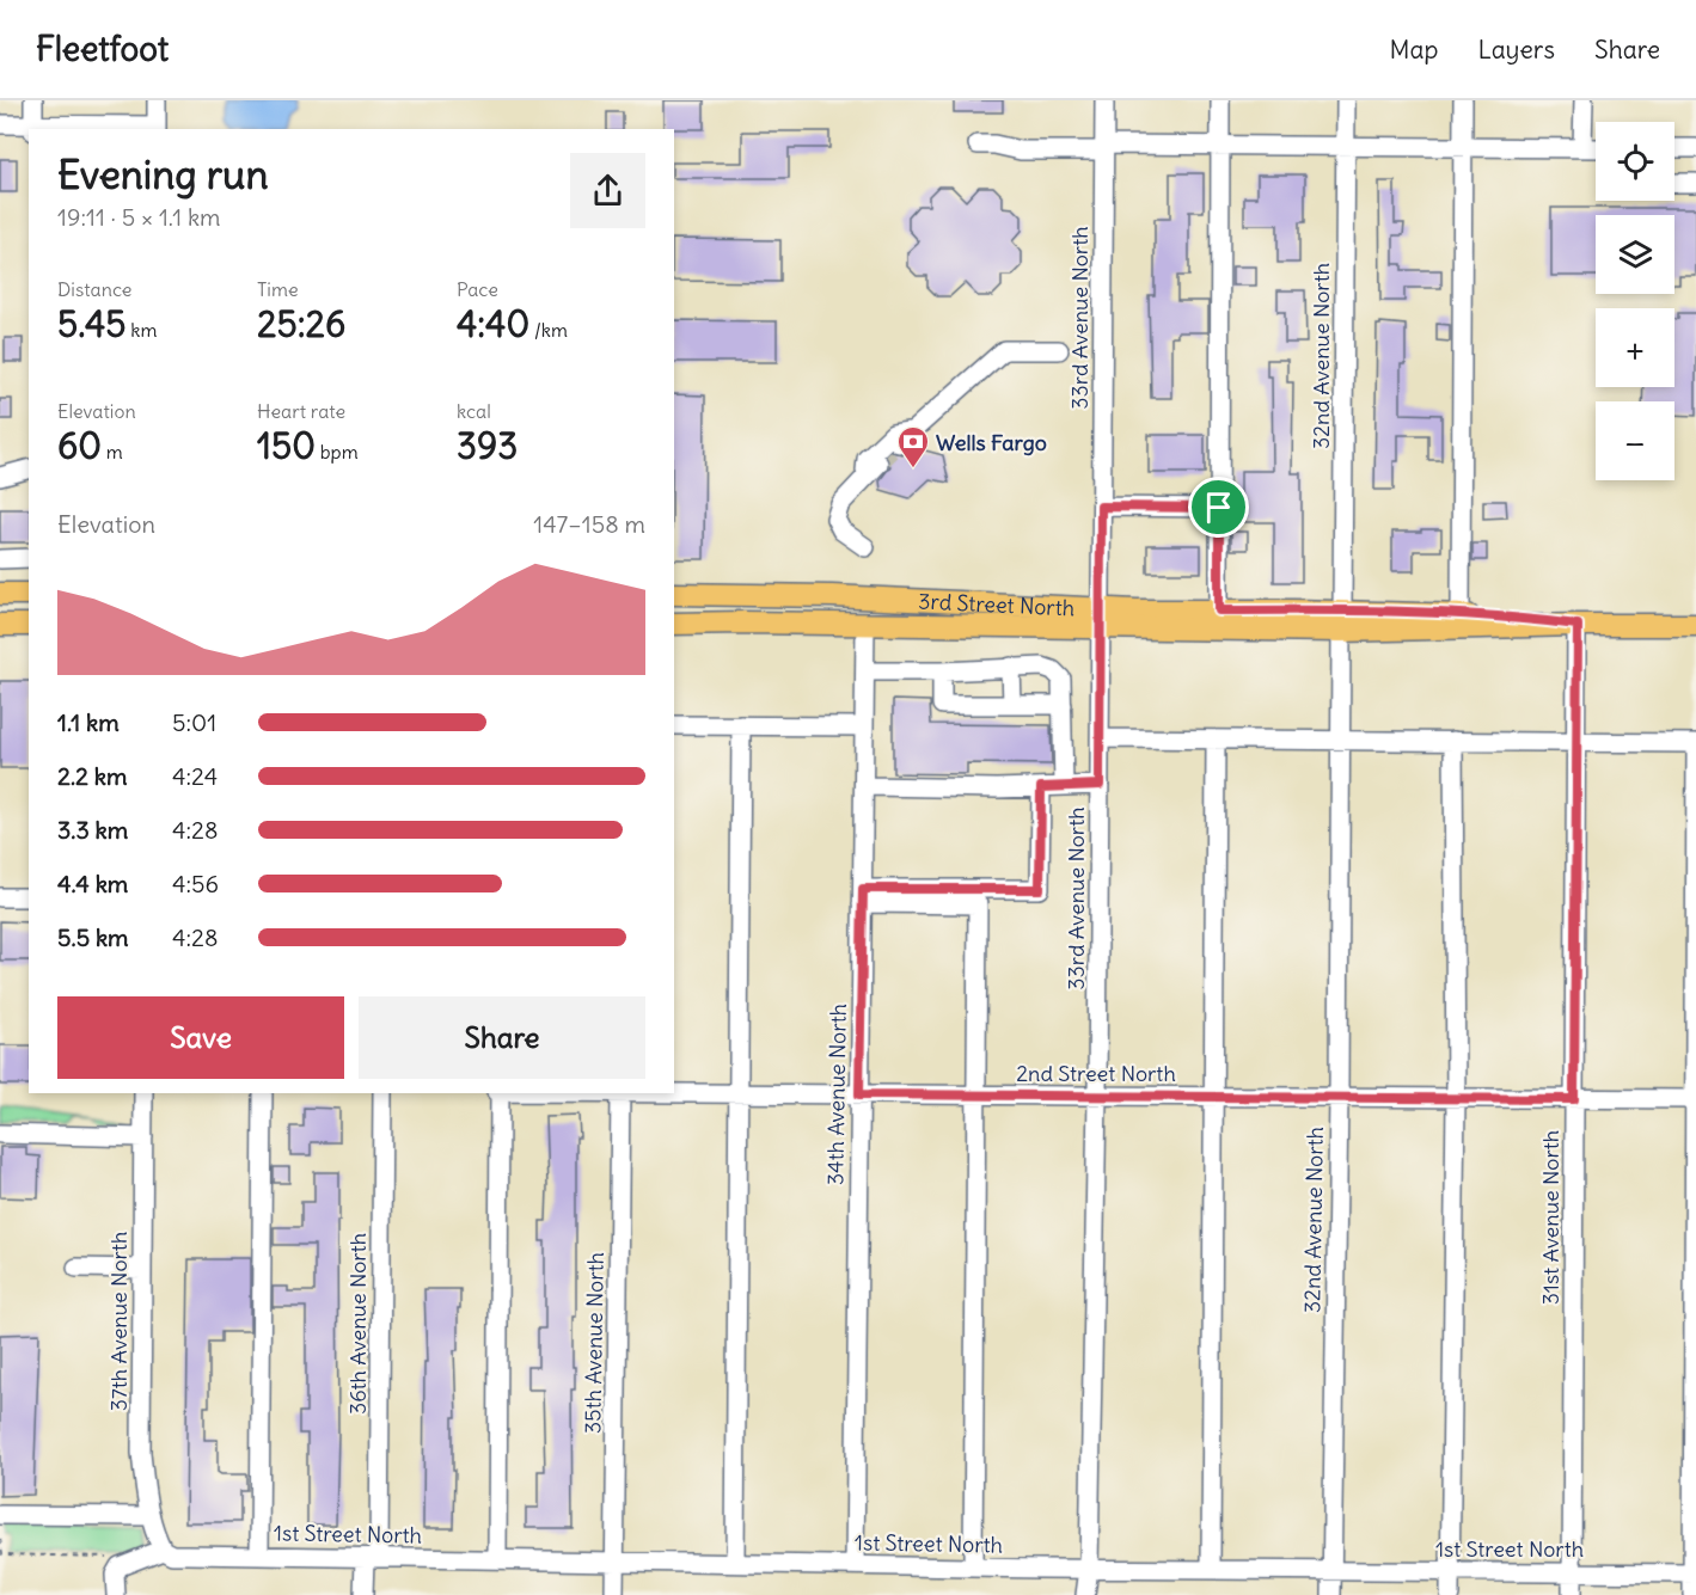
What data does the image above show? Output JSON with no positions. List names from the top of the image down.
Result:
{
  "streets": {
    "main road": ["3rd Street North"],
    "street": [
      "33rd Avenue North",
      "32nd Avenue North",
      "2nd Street North",
      "34th Avenue North",
      "31st Avenue North",
      "37th Avenue North",
      "36th Avenue North",
      "35th Avenue North",
      "1st Street North"
    ]
  },
  "crossings": [
    ["33rd Avenue North", "3rd Street North"],
    ["33rd Avenue North", "2nd Street North"],
    ["33rd Avenue North", "1st Street North"],
    ["32nd Avenue North", "3rd Street North"],
    ["32nd Avenue North", "2nd Street North"],
    ["32nd Avenue North", "1st Street North"],
    ["3rd Street North", "34th Avenue North"],
    ["3rd Street North", "31st Avenue North"],
    ["2nd Street North", "34th Avenue North"],
    ["2nd Street North", "31st Avenue North"],
    ["34th Avenue North", "1st Street North"],
    ["31st Avenue North", "1st Street North"],
    ["37th Avenue North", "1st Street North"],
    ["36th Avenue North", "1st Street North"],
    ["35th Avenue North", "1st Street North"]
  ],
  "places": {
    "bank": ["Wells Fargo"]
  },
  "page": {
    "header": "Fleetfoot",
    "nav": ["Map", "Layers", "Share"],
    "map_buttons": ["+", "−"],
    "heading": ["Evening run", "19:11 · 5 × 1.1 km"],
    "stats": [
      ["Distance", "5.45 km"],
      ["Time", "25:26"],
      ["Pace", "4:40 /km"],
      ["Elevation", "60 m"],
      ["Heart rate", "150 bpm"],
      ["kcal", "393"]
    ],
    "chart": ["Elevation", "147–158 m"],
    "list": [
      {
        "name": "1.1 km",
        "note": "5:01"
      },
      {
        "name": "2.2 km",
        "note": "4:24"
      },
      {
        "name": "3.3 km",
        "note": "4:28"
      },
      {
        "name": "4.4 km",
        "note": "4:56"
      },
      {
        "name": "5.5 km",
        "note": "4:28"
      }
    ],
    "buttons": ["Save", "Share"]
  }
}
